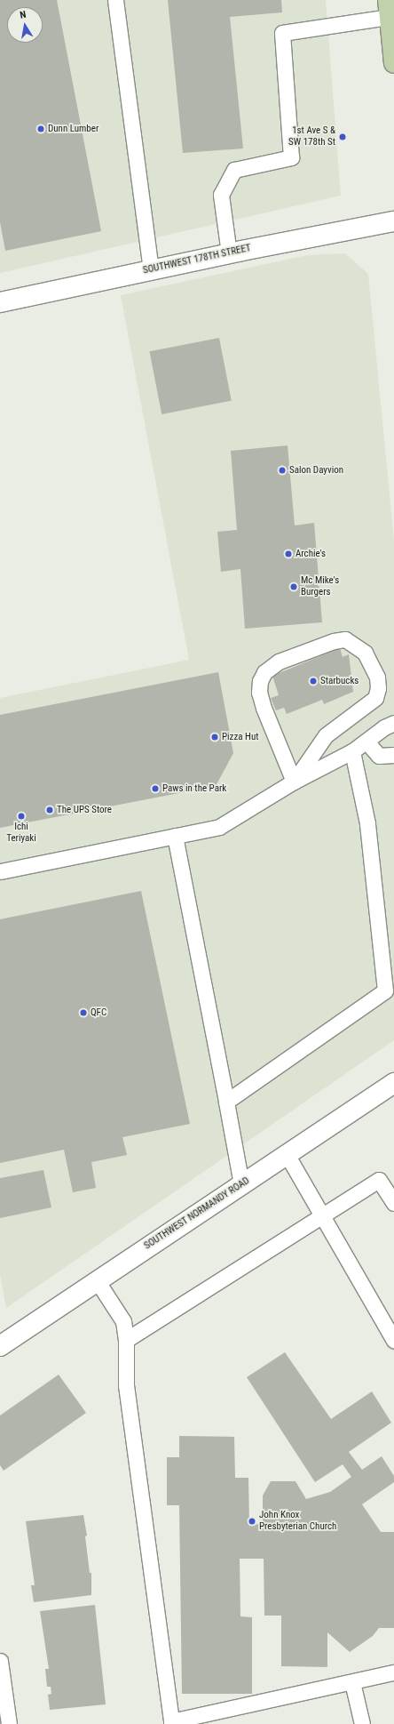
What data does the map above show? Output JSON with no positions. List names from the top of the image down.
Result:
{
  "streets": {
    "street": ["SOUTHWEST 178TH STREET", "SOUTHWEST NORMANDY ROAD"]
  },
  "places": [
    "Dunn Lumber",
    "1st Ave S & SW 178th St",
    "Salon Dayvion",
    "Archie's",
    "Mc Mike's Burgers",
    "Starbucks",
    "Pizza Hut",
    "Paws in the Park",
    "The UPS Store",
    "Ichi Teriyaki",
    "QFC",
    "John Knox Presbyterian Church"
  ],
  "north": "top"
}
